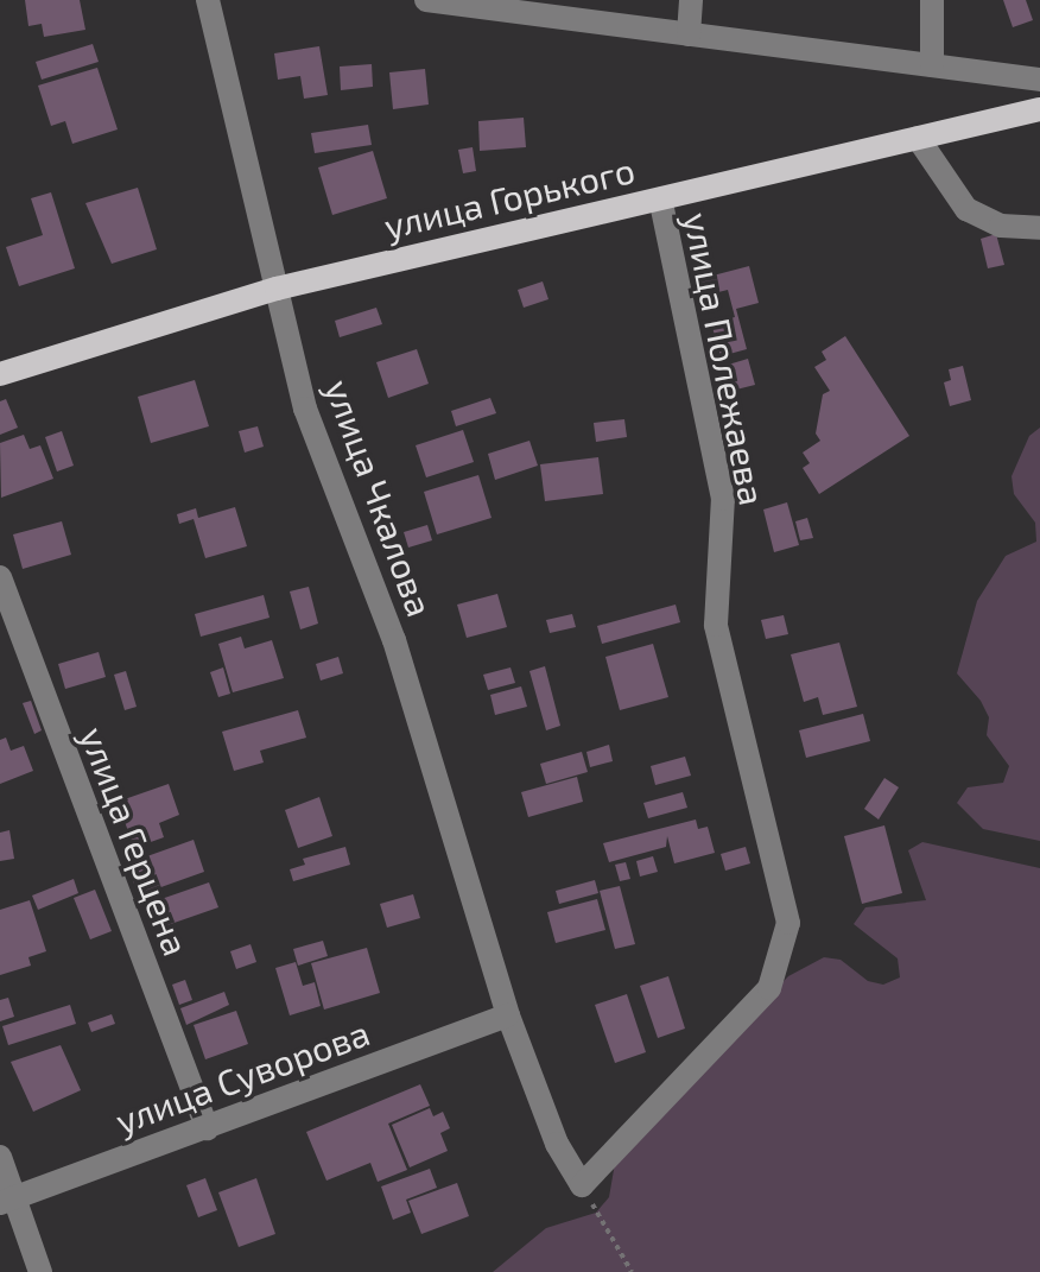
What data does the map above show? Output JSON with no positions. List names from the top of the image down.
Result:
{
  "streets": {
    "main road": ["улица Горького"],
    "street": [
      "улица Полежаева",
      "улица Чкалова",
      "улица Герцена",
      "улица Суворова"
    ]
  },
  "crossings": [
    ["улица Горького", "улица Полежаева"],
    ["улица Горького", "улица Чкалова"],
    ["улица Полежаева", "улица Чкалова"],
    ["улица Чкалова", "улица Суворова"],
    ["улица Герцена", "улица Суворова"]
  ]
}
